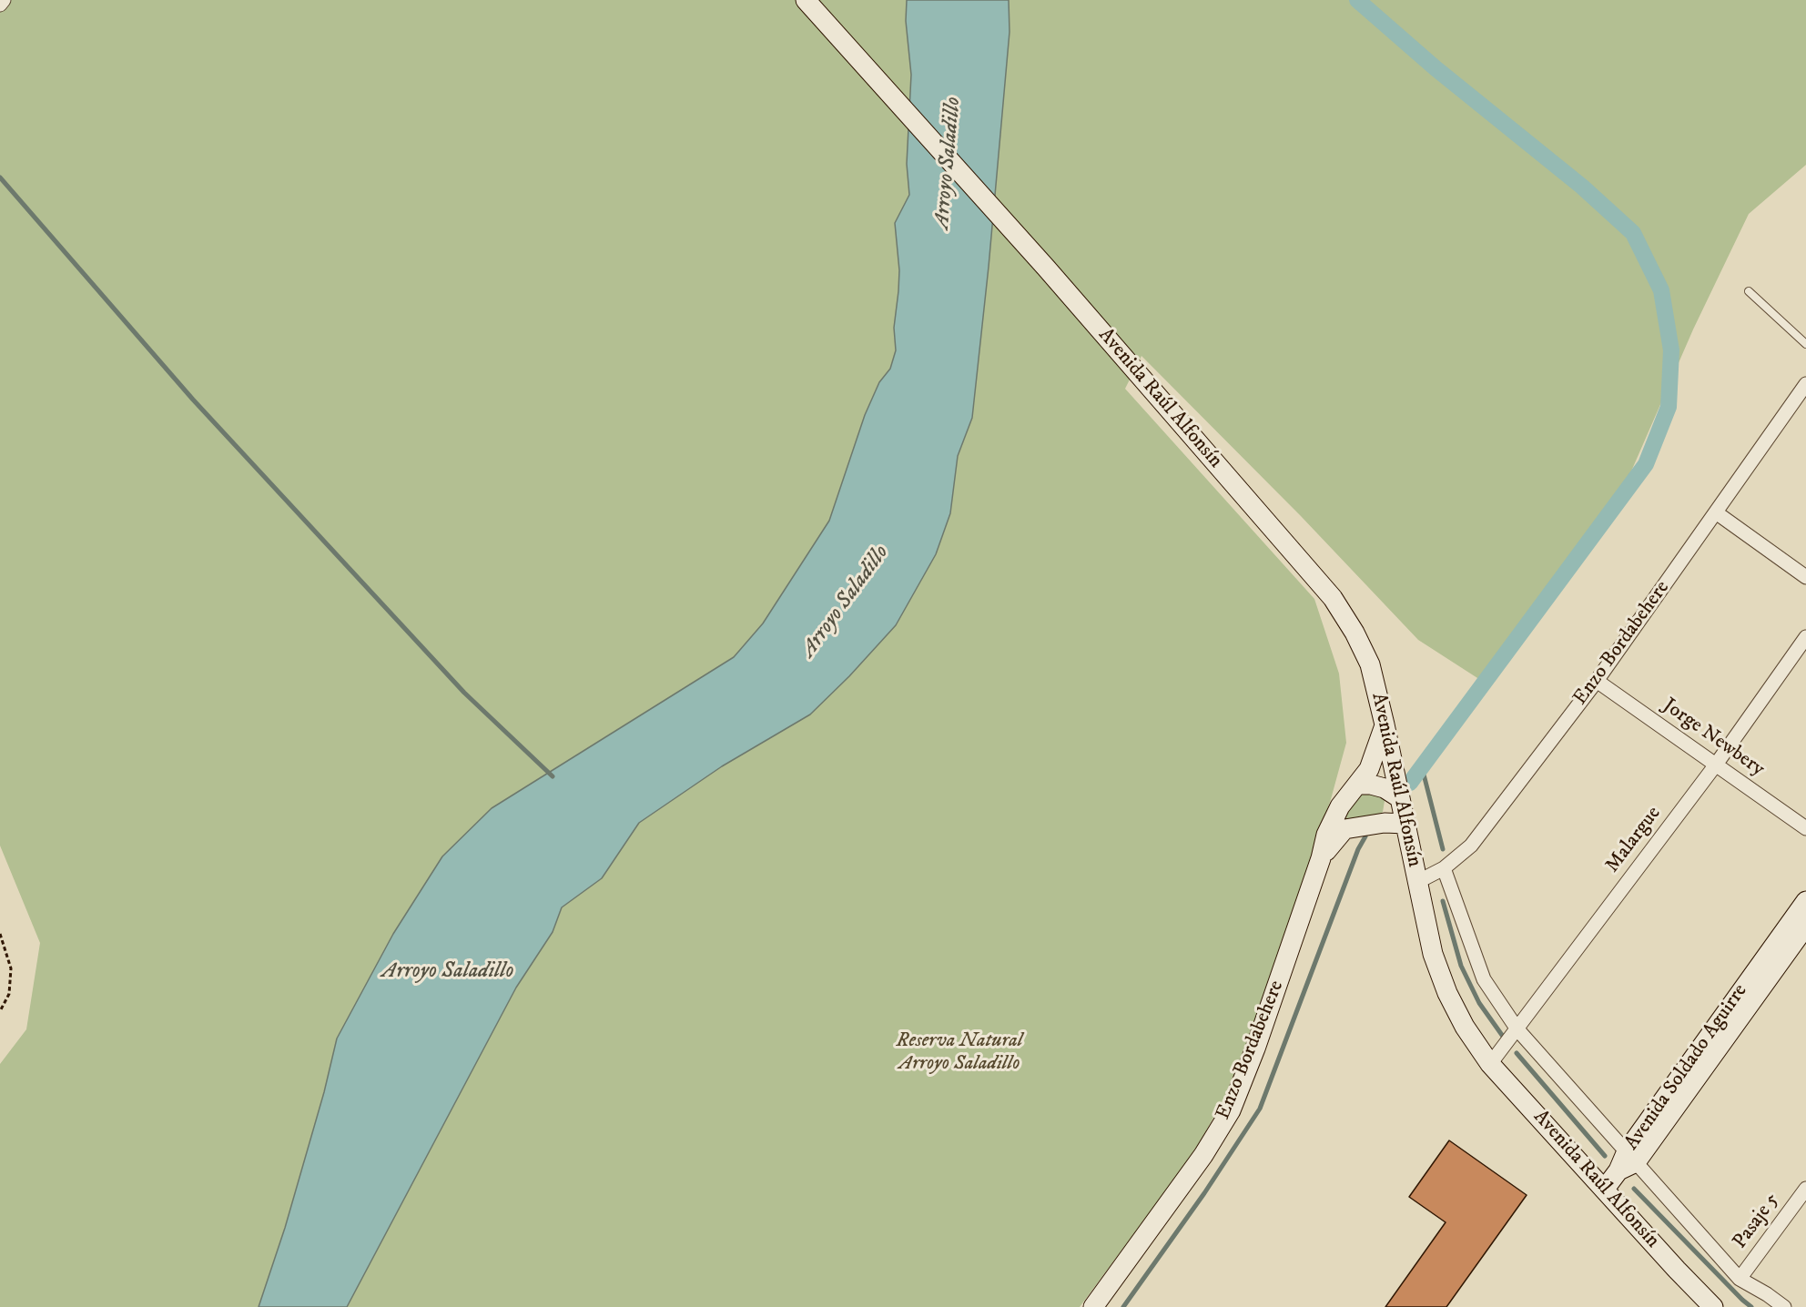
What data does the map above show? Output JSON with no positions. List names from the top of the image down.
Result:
{
  "streets": {
    "main road": ["Avenida Raúl Alfonsín", "Enzo Bordabehere", "Avenida Soldado Aguirre"],
    "street": ["Jorge Newbery", "Malargue", "Pasaje 5"]
  },
  "crossings": [
    ["Avenida Raúl Alfonsín", "Enzo Bordabehere"],
    ["Avenida Raúl Alfonsín", "Malargue"],
    ["Avenida Raúl Alfonsín", "Avenida Soldado Aguirre"],
    ["Enzo Bordabehere", "Jorge Newbery"],
    ["Jorge Newbery", "Malargue"]
  ],
  "water": ["Arroyo Saladillo"],
  "parks": ["Reserva Natural Arroyo Saladillo"]
}
